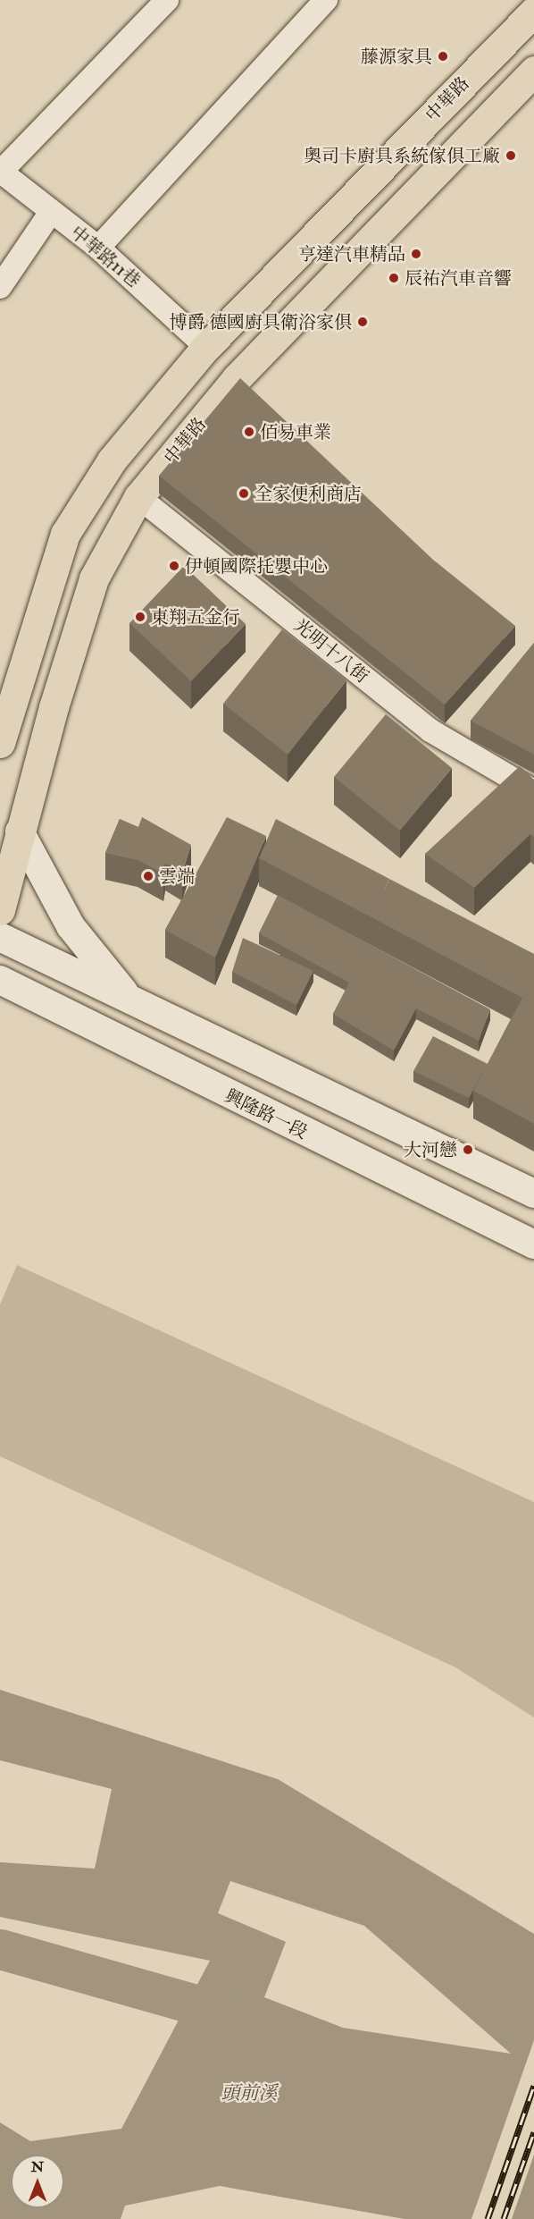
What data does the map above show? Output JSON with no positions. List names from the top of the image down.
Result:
{
  "streets": {
    "main road": ["中華路"],
    "street": ["中華路11巷", "光明十八街", "興隆路一段"]
  },
  "crossings": [
    ["中華路", "中華路11巷"],
    ["中華路", "光明十八街"]
  ],
  "water": ["頭前溪"],
  "places": [
    "藤源家具",
    "奧司卡廚具系統傢俱工廠",
    "亨達汽車精品",
    "辰祐汽車音響",
    "博爵 德國廚具衛浴家俱",
    "佰易車業",
    "全家便利商店",
    "伊頓國際托嬰中心",
    "東翔五金行",
    "雲端",
    "大河戀"
  ],
  "north": "top"
}
